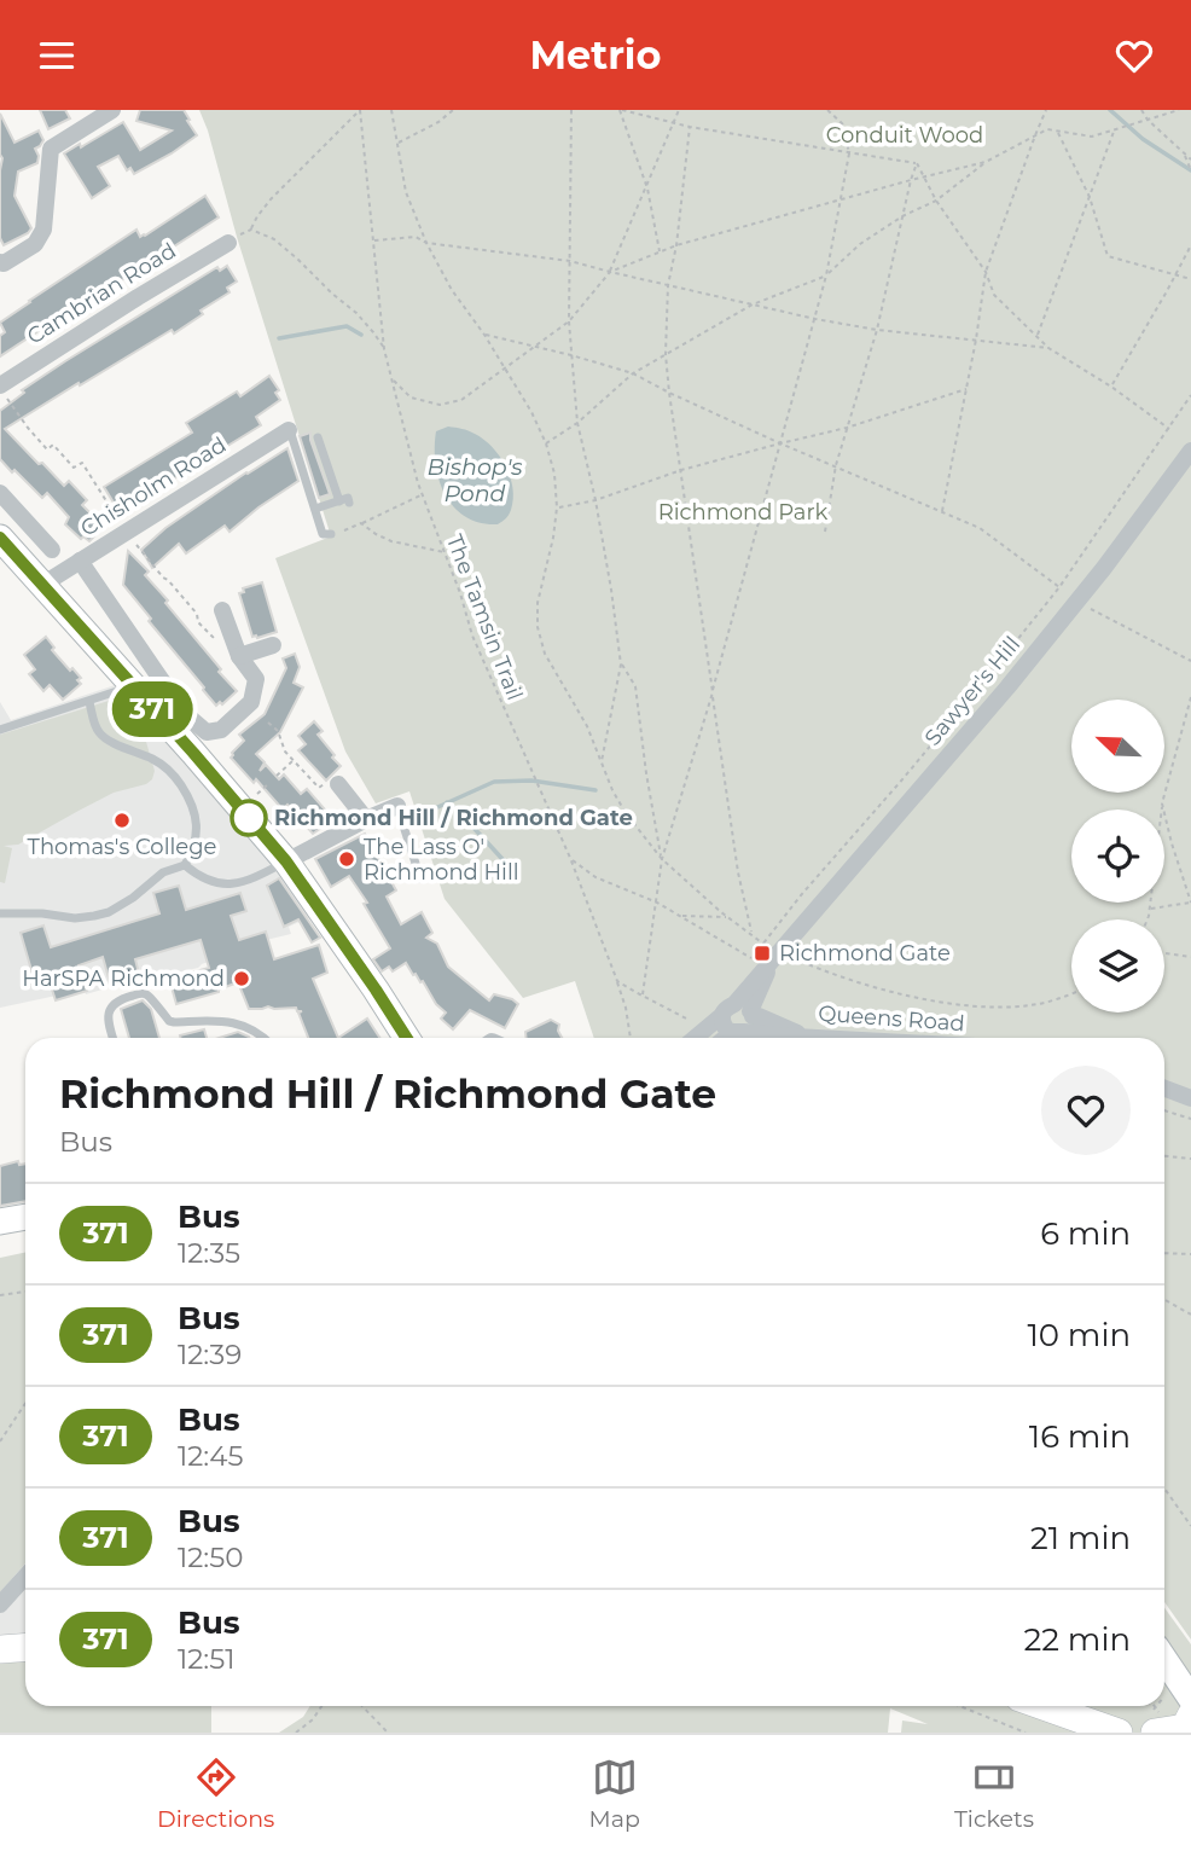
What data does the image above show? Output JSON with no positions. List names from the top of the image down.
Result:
{
  "streets": {
    "street": [
      "Cambrian Road",
      "Chisholm Road",
      "Sawyer's Hill",
      "Queens Road"
    ],
    "path": ["The Tamsin Trail"]
  },
  "crossings": [
    ["Sawyer's Hill", "Queens Road"]
  ],
  "water": ["Bishop's Pond"],
  "parks": ["Conduit Wood", "Richmond Park"],
  "places": {
    "other": [
      "Richmond Hill / Richmond Gate",
      "Thomas's College",
      "The Lass O' Richmond Hill",
      "HarSPA Richmond"
    ],
    "transit": ["Richmond Gate"]
  },
  "lines": ["bus line 371"],
  "north": "top left",
  "page": {
    "header": "Metrio",
    "on_map": "371",
    "heading": ["Richmond Hill / Richmond Gate", "Bus"],
    "list": [
      {
        "mark": "371",
        "name": "Bus",
        "note": "12:35",
        "value": "6 min"
      },
      {
        "mark": "371",
        "name": "Bus",
        "note": "12:39",
        "value": "10 min"
      },
      {
        "mark": "371",
        "name": "Bus",
        "note": "12:45",
        "value": "16 min"
      },
      {
        "mark": "371",
        "name": "Bus",
        "note": "12:50",
        "value": "21 min"
      },
      {
        "mark": "371",
        "name": "Bus",
        "note": "12:51",
        "value": "22 min"
      }
    ],
    "tabs": ["Directions", "Map", "Tickets"]
  }
}
